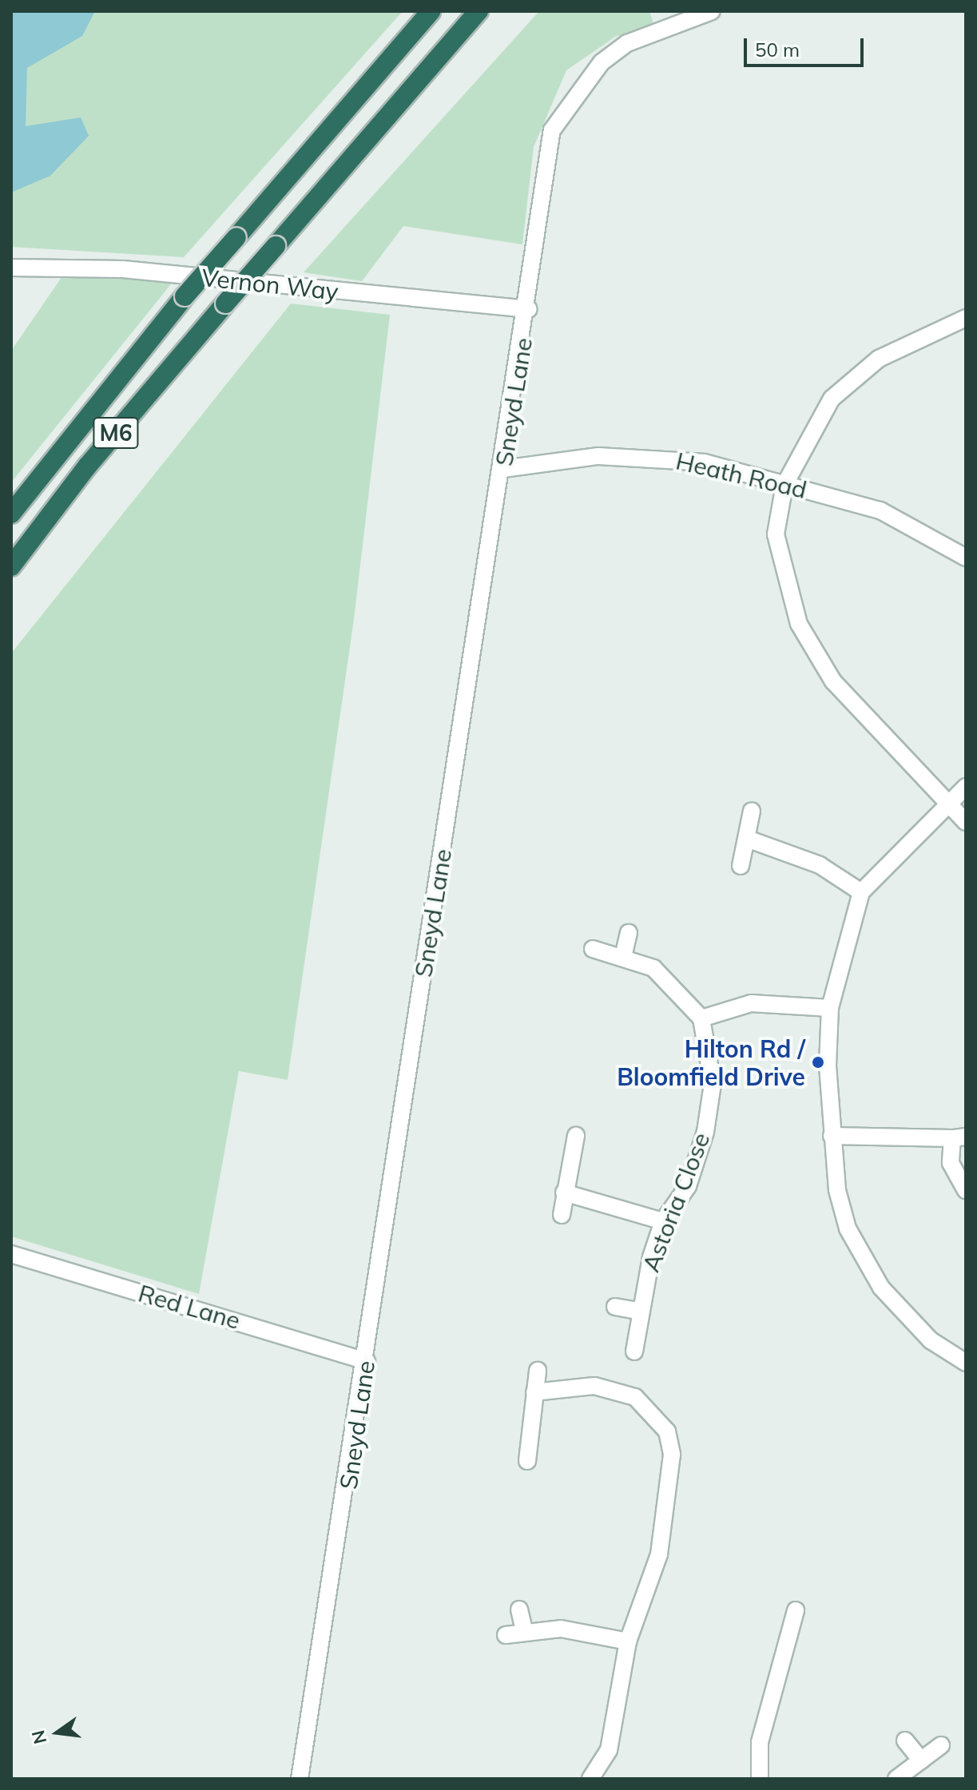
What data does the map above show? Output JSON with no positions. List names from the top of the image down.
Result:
{
  "streets": {
    "highway": ["M6"],
    "street": [
      "Vernon Way",
      "Sneyd Lane",
      "Heath Road",
      "Astoria Close",
      "Red Lane"
    ]
  },
  "crossings": [
    ["Vernon Way", "Sneyd Lane"],
    ["Sneyd Lane", "Heath Road"],
    ["Sneyd Lane", "Red Lane"]
  ],
  "places": ["Hilton Rd / Bloomfield Drive"],
  "scale_bar": "50 m",
  "north": "left"
}
